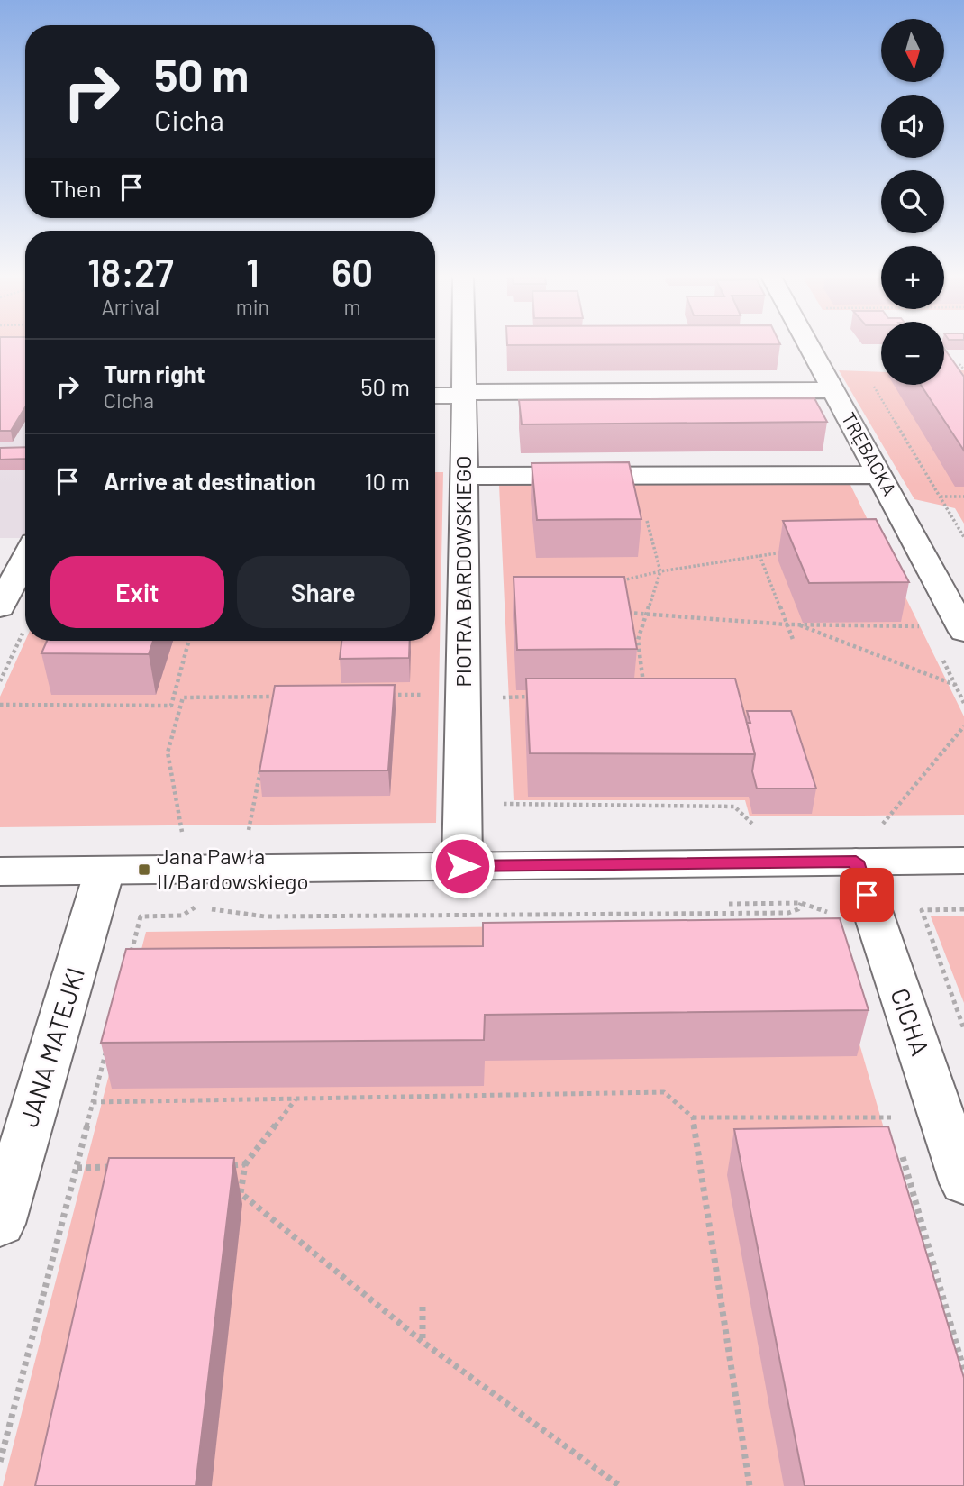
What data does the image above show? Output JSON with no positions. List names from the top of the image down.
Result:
{
  "streets": {
    "street": [
      "TRĘBACKA",
      "PIOTRA BARDOWSKIEGO",
      "CICHA",
      "JANA MATEJKI"
    ]
  },
  "places": {
    "transit": ["Jana Pawła II/Bardowskiego"]
  },
  "north": "bottom",
  "page": {
    "map_buttons": ["+", "−"],
    "turn": ["50 m", "Cicha"],
    "then": "Then",
    "eta": [
      "18:27",
      "Arrival",
      "1",
      "min",
      "60",
      "m"
    ],
    "list": [
      {
        "name": "Turn right",
        "note": "Cicha",
        "value": "50 m"
      },
      {
        "name": "Arrive at destination",
        "value": "10 m"
      }
    ],
    "buttons": ["Exit", "Share"]
  }
}
